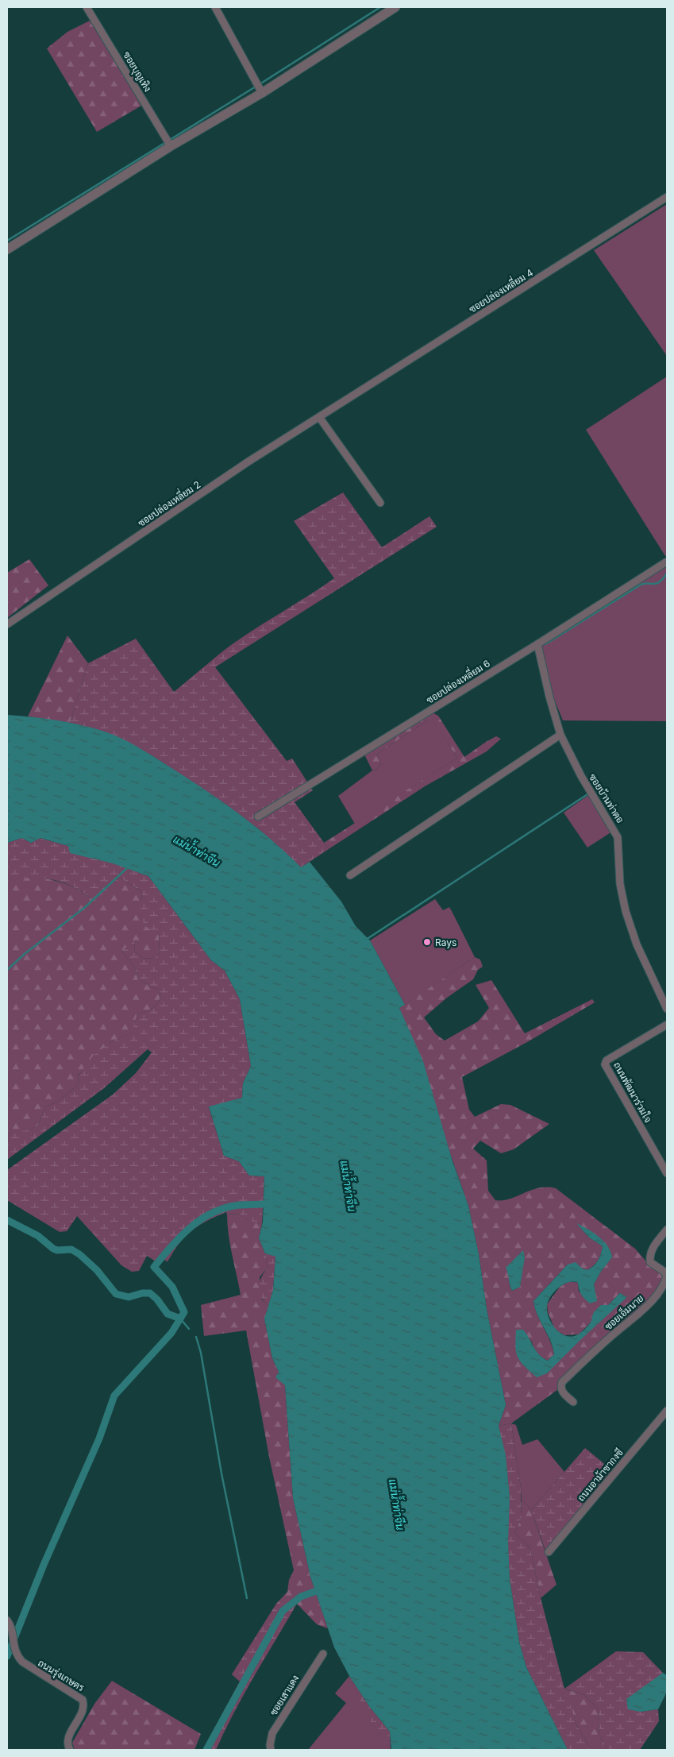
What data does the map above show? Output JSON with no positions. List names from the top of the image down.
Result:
{
  "streets": {
    "street": [
      "ซอยบุญเทิง",
      "ซอยปล่องเหลี่ยม 4",
      "ซอยปล่องเหลี่ยม 2",
      "ซอยปล่องเหลี่ยม 6",
      "ซอยบ้านท่าตอ",
      "ถนนพัฒนาร่วมใจ",
      "ซอยเอ็มนาย",
      "ถนนอาม้าซากงซี",
      "ถนนรุ่งเกษตร",
      "ซอยเสาแดง"
    ]
  },
  "crossings": [
    ["ซอยปล่องเหลี่ยม 4", "ซอยปล่องเหลี่ยม 2"],
    ["ซอยปล่องเหลี่ยม 6", "ซอยบ้านท่าตอ"]
  ],
  "water": ["แม่น้ำท่าจีน"],
  "places": ["Rays"]
}
